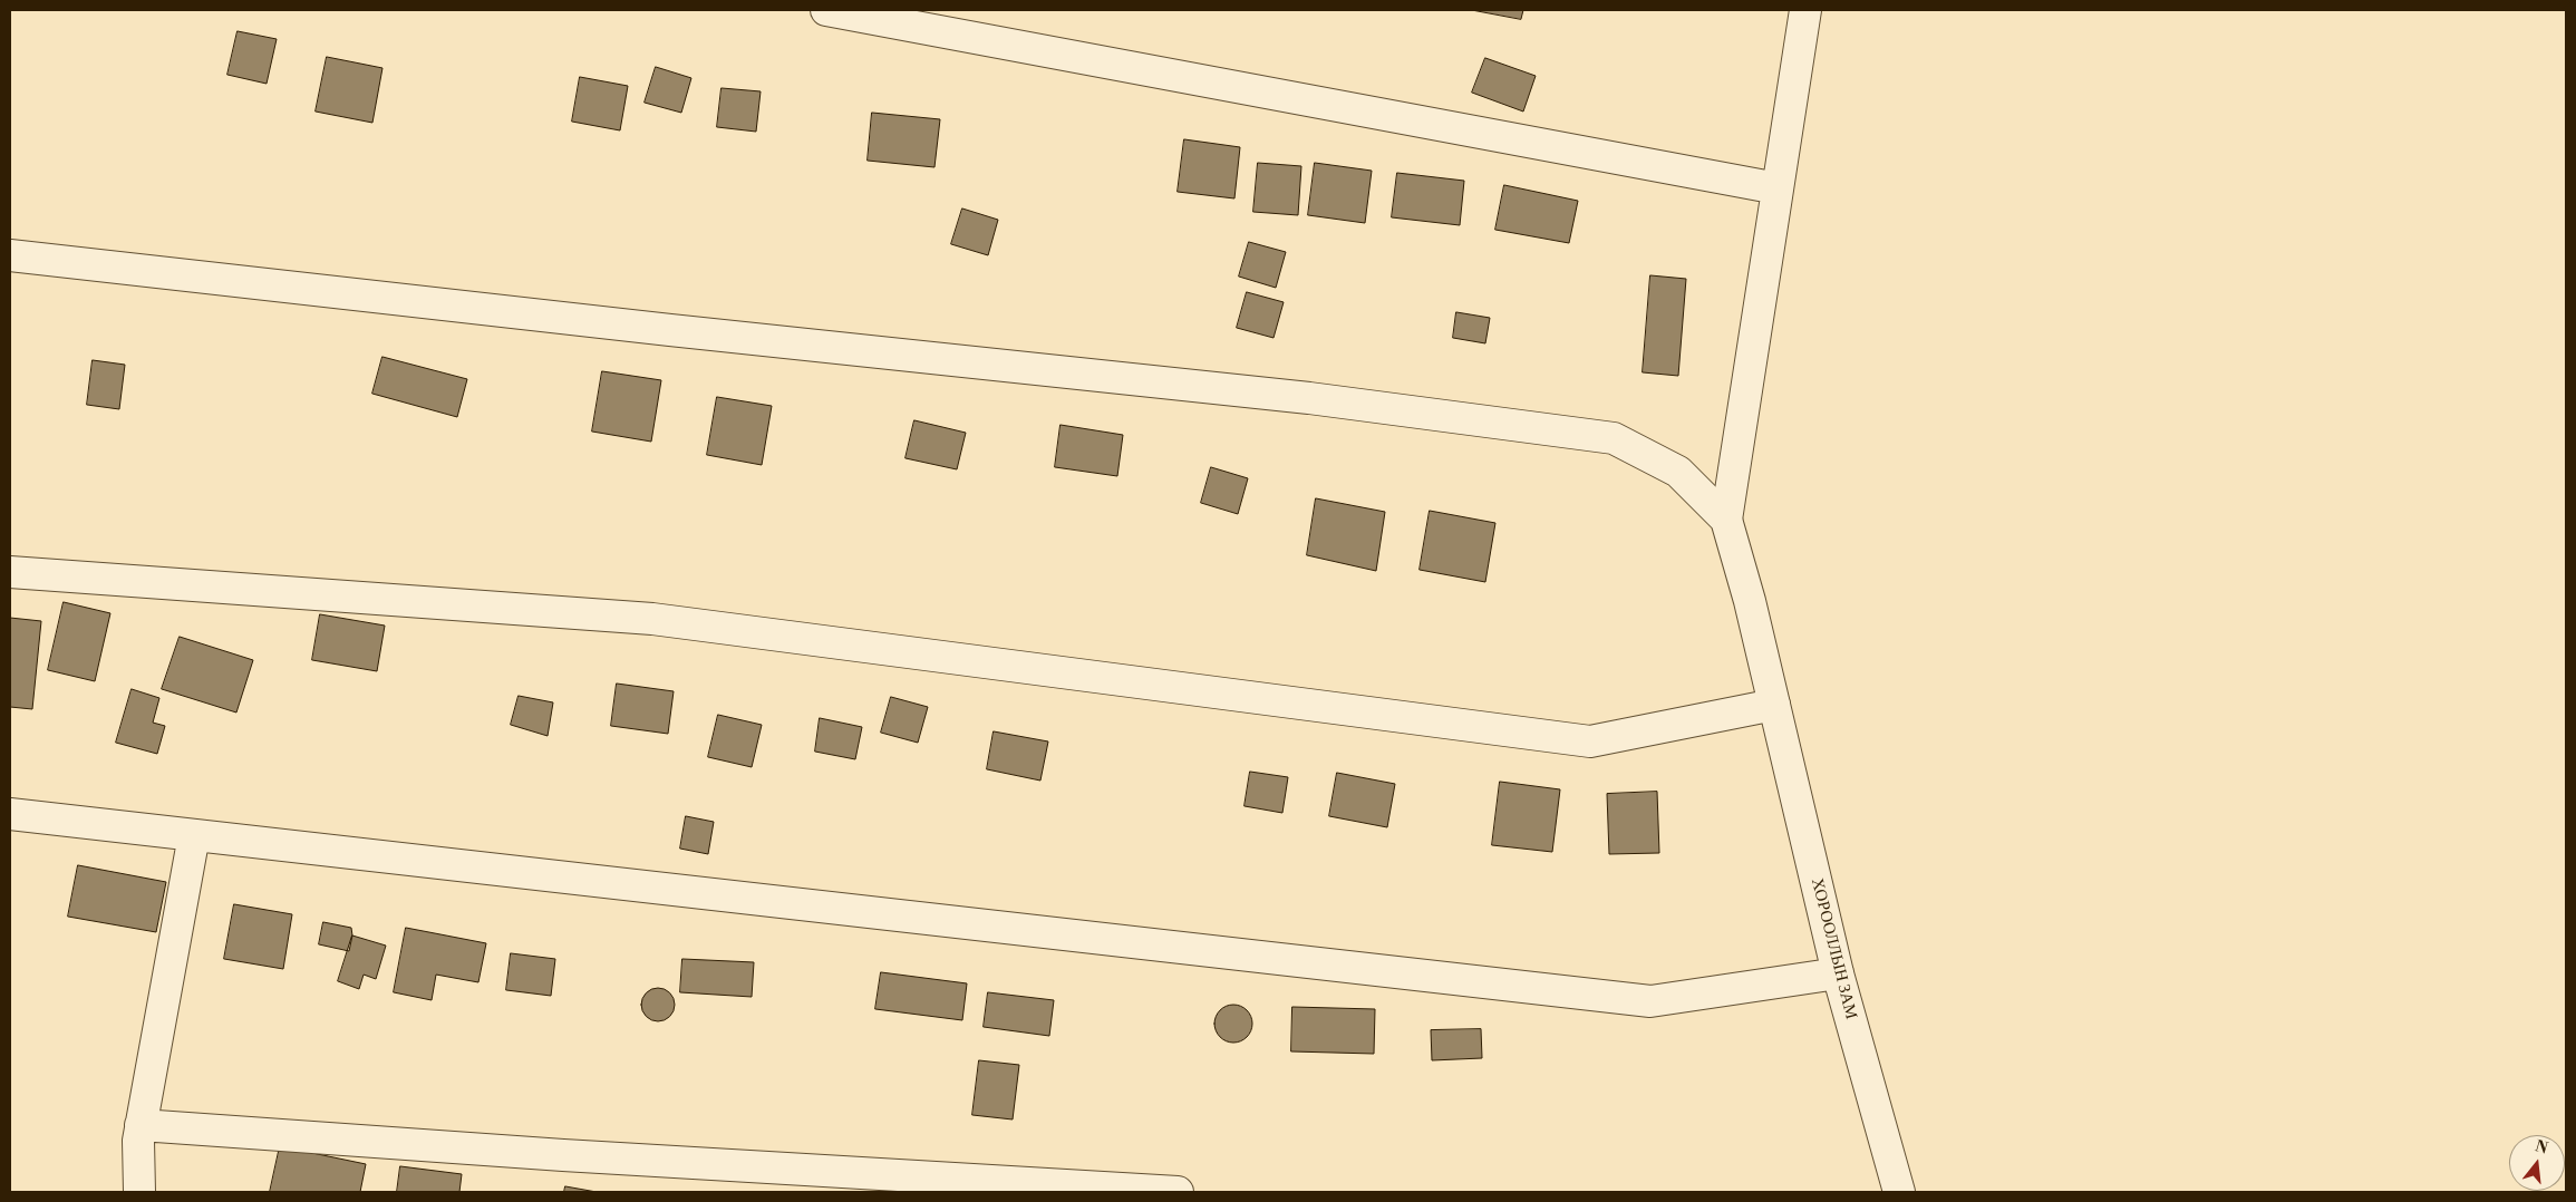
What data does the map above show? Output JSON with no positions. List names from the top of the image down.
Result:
{
  "streets": {
    "street": ["ХОРООЛЛЫН ЗАМ"]
  },
  "north": "top"
}
